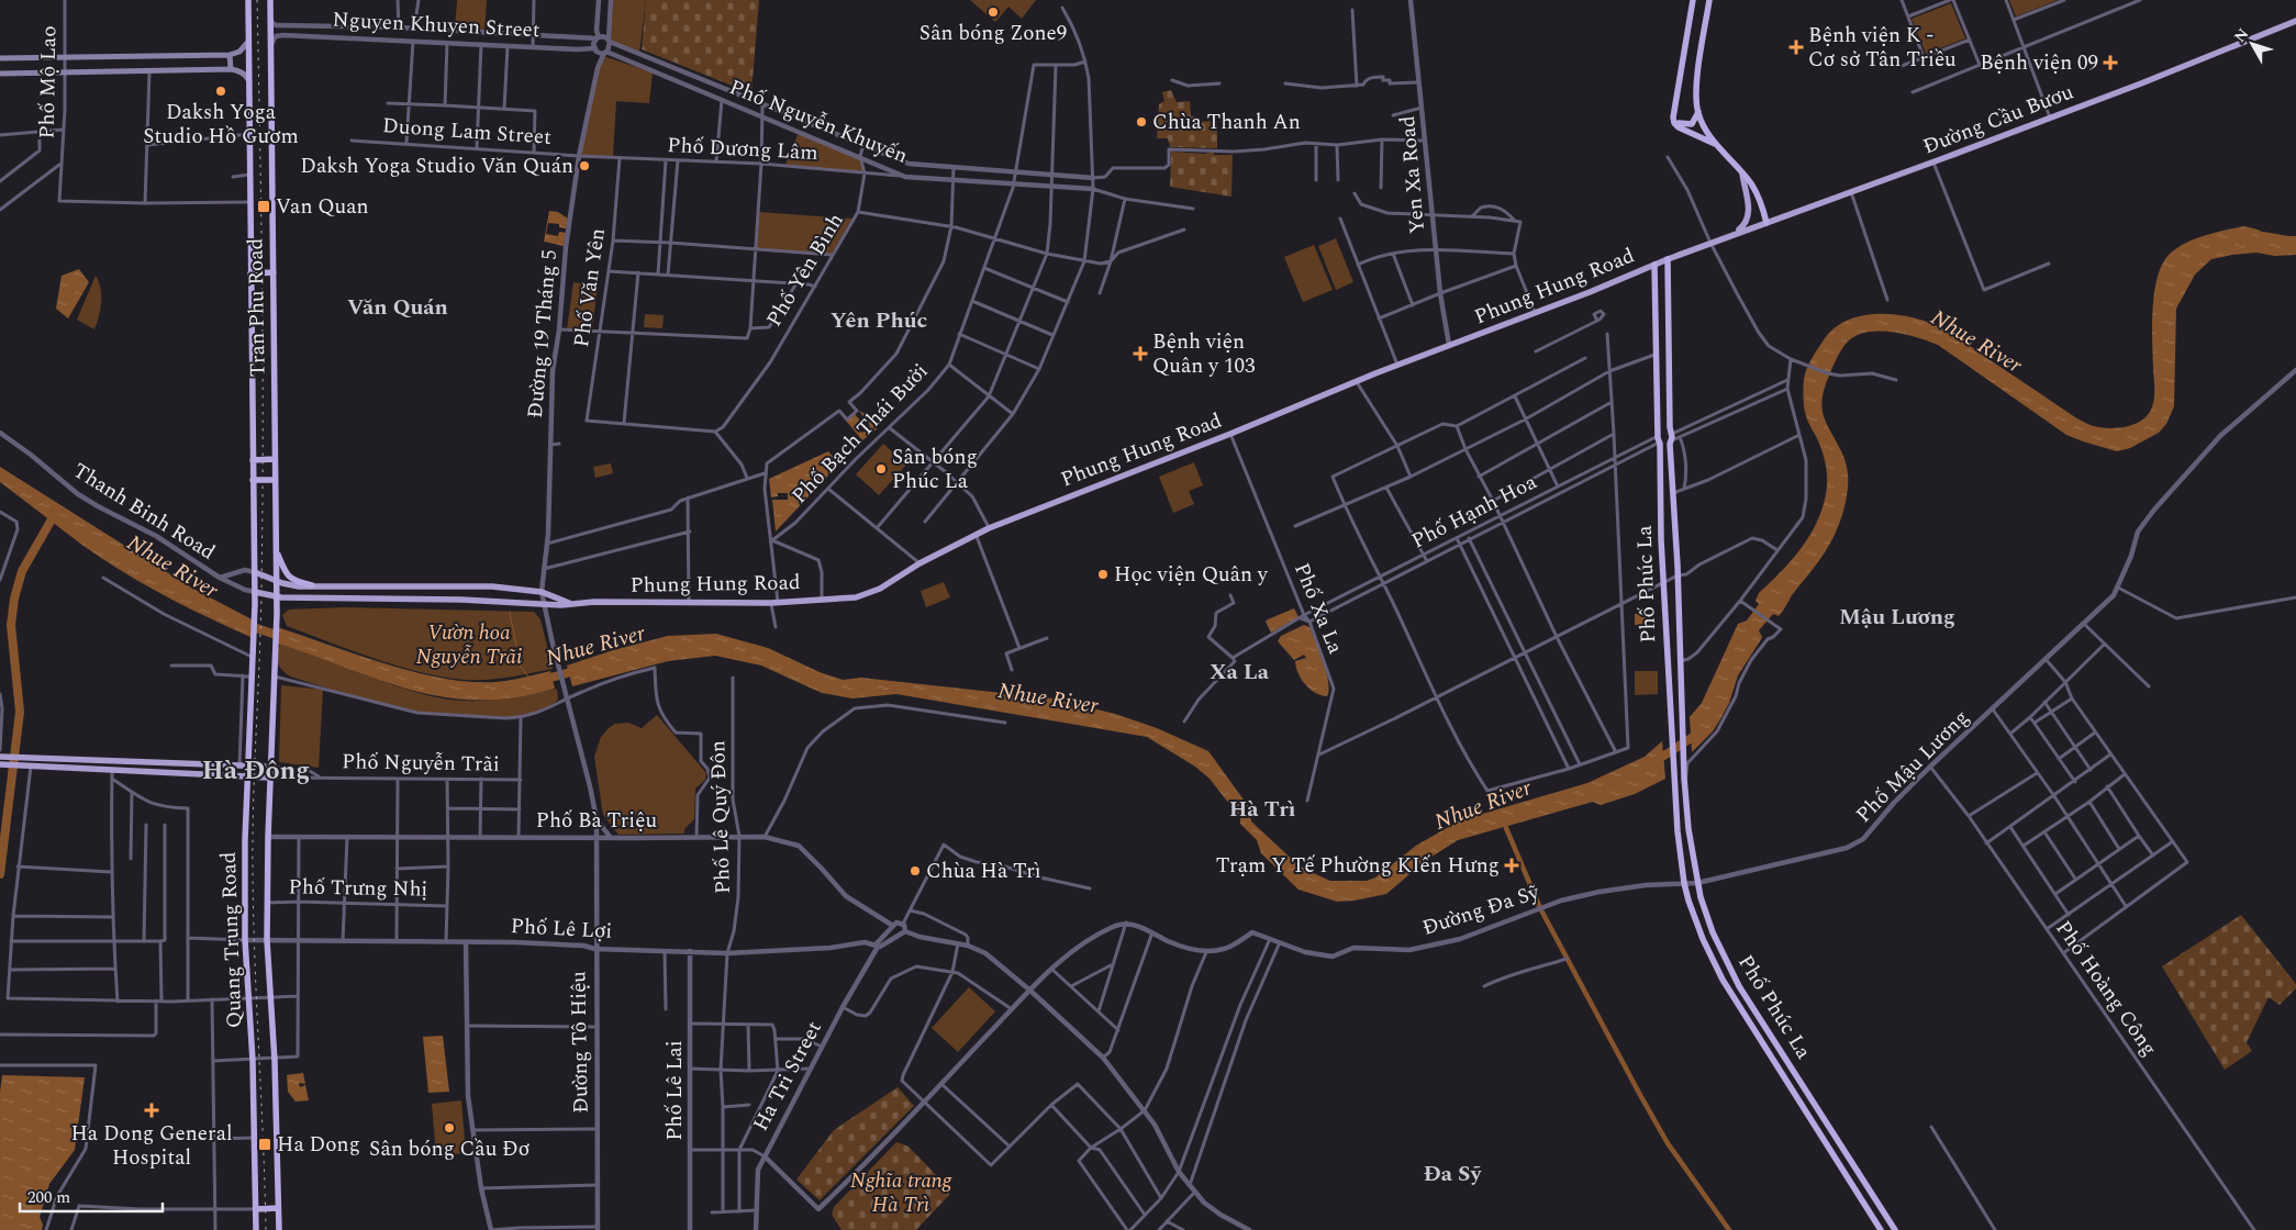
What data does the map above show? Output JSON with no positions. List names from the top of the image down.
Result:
{
  "streets": {
    "highway": ["Tran Phu Road", "Phố Phúc La", "Quang Trung Road"],
    "main road": ["Đường Cầu Bươu", "Phung Hung Road"],
    "street": [
      "Nguyen Khuyen Street",
      "Phố Mộ Lao",
      "Phố Nguyễn Khuyến",
      "Duong Lam Street",
      "Phố Dương Lâm",
      "Yen Xa Road",
      "Phố Yên Bình",
      "Phố Văn Yên",
      "Đường 19 Tháng 5",
      "Phố Bạch Thái Bưởi",
      "Thanh Binh Road",
      "Phố Hạnh Hoa",
      "Phố Xa La",
      "Phố Nguyễn Trãi",
      "Phố Mậu Lương",
      "Phố Lê Quý Đôn",
      "Phố Bà Triệu",
      "Phố Trưng Nhị",
      "Đường Đa Sỹ",
      "Phố Lê Lợi",
      "Phố Hoàng Công",
      "Đường Tô Hiệu",
      "Ha Tri Street",
      "Phố Lê Lai"
    ]
  },
  "crossings": [
    ["Nguyen Khuyen Street", "Phố Nguyễn Khuyến"],
    ["Nguyen Khuyen Street", "Tran Phu Road"],
    ["Nguyen Khuyen Street", "Đường 19 Tháng 5"],
    ["Đường Cầu Bươu", "Phung Hung Road"],
    ["Phố Nguyễn Khuyến", "Phố Dương Lâm"],
    ["Phố Nguyễn Khuyến", "Đường 19 Tháng 5"],
    ["Phố Nguyễn Khuyến", "Phố Bạch Thái Bưởi"],
    ["Duong Lam Street", "Phố Dương Lâm"],
    ["Duong Lam Street", "Đường 19 Tháng 5"],
    ["Phố Dương Lâm", "Phố Văn Yên"],
    ["Phố Dương Lâm", "Đường 19 Tháng 5"],
    ["Yen Xa Road", "Phung Hung Road"],
    ["Phố Yên Bình", "Phố Bạch Thái Bưởi"],
    ["Phung Hung Road", "Tran Phu Road"],
    ["Phung Hung Road", "Đường 19 Tháng 5"],
    ["Phung Hung Road", "Thanh Binh Road"],
    ["Phung Hung Road", "Phố Phúc La"],
    ["Phung Hung Road", "Phố Xa La"],
    ["Phung Hung Road", "Đường Tô Hiệu"],
    ["Tran Phu Road", "Thanh Binh Road"],
    ["Tran Phu Road", "Quang Trung Road"],
    ["Đường 19 Tháng 5", "Đường Tô Hiệu"],
    ["Phố Hạnh Hoa", "Phố Phúc La"],
    ["Phố Hạnh Hoa", "Phố Xa La"],
    ["Phố Phúc La", "Phố Mậu Lương"],
    ["Phố Phúc La", "Đường Đa Sỹ"],
    ["Phố Nguyễn Trãi", "Quang Trung Road"],
    ["Phố Mậu Lương", "Đường Đa Sỹ"],
    ["Phố Mậu Lương", "Phố Hoàng Công"],
    ["Phố Lê Quý Đôn", "Phố Bà Triệu"],
    ["Phố Lê Quý Đôn", "Phố Lê Lợi"],
    ["Phố Bà Triệu", "Quang Trung Road"],
    ["Phố Bà Triệu", "Đường Tô Hiệu"],
    ["Phố Trưng Nhị", "Quang Trung Road"],
    ["Phố Lê Lợi", "Quang Trung Road"],
    ["Phố Lê Lợi", "Đường Tô Hiệu"],
    ["Phố Lê Lợi", "Ha Tri Street"],
    ["Phố Lê Lợi", "Phố Lê Lai"]
  ],
  "districts": [
    "Văn Quán",
    "Yên Phúc",
    "Mậu Lương",
    "Xa La",
    "Hà Đông",
    "Hà Trì",
    "Đa Sỹ"
  ],
  "water": ["Nhue River"],
  "parks": ["Vườn hoa Nguyễn Trãi", "Nghĩa trang Hà Trì"],
  "places": {
    "other": [
      "Sân bóng Zone9",
      "Daksh Yoga Studio Hồ Gươm",
      "Chùa Thanh An",
      "Daksh Yoga Studio Văn Quán",
      "Sân bóng Phúc La",
      "Học viện Quân y",
      "Chùa Hà Trì",
      "Sân bóng Cầu Đơ"
    ],
    "health": [
      "Bệnh viện K - Cơ sở Tân Triều",
      "Bệnh viện 09",
      "Bệnh viện Quân y 103",
      "Trạm Y Tế Phường KIến Hưng",
      "Ha Dong General Hospital"
    ],
    "transit": ["Van Quan", "Ha Dong"]
  },
  "scale_bar": "200 m",
  "north": "top left"
}
